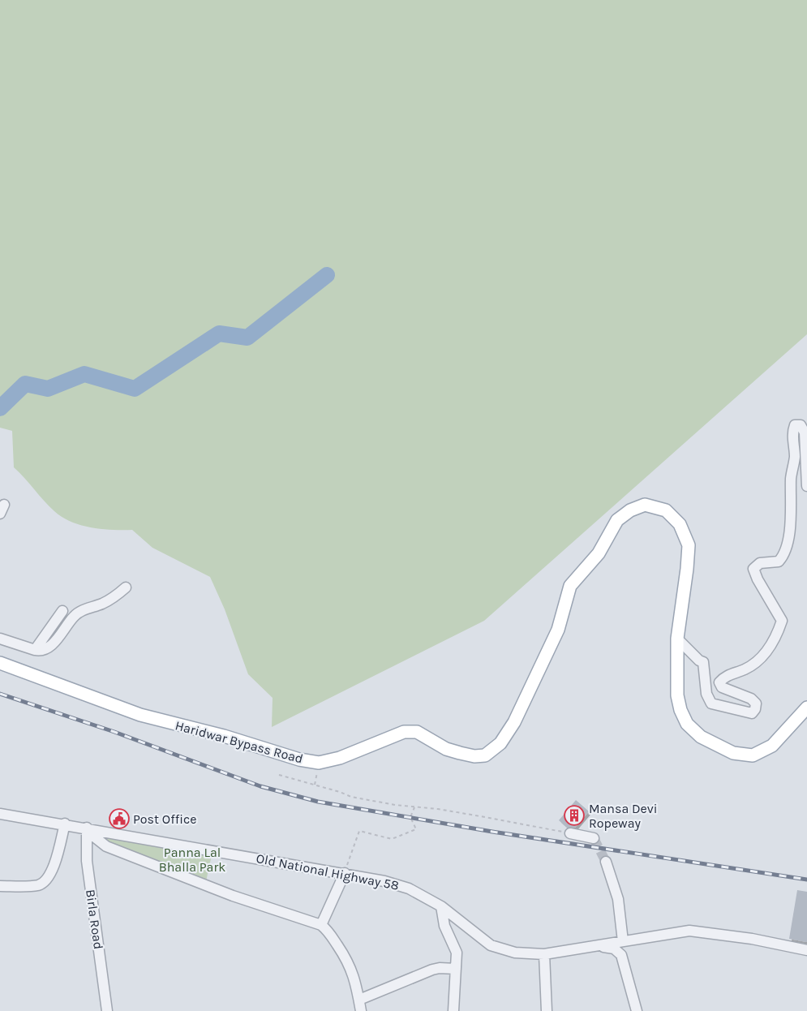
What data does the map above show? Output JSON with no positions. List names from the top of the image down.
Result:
{
  "streets": {
    "main road": ["Haridwar Bypass Road"],
    "street": ["Old National Highway 58", "Birla Road"]
  },
  "crossings": [
    ["Old National Highway 58", "Birla Road"]
  ],
  "parks": ["Panna Lal Bhalla Park"],
  "places": {
    "building": ["Mansa Devi Ropeway"],
    "public building": ["Post Office"]
  }
}
